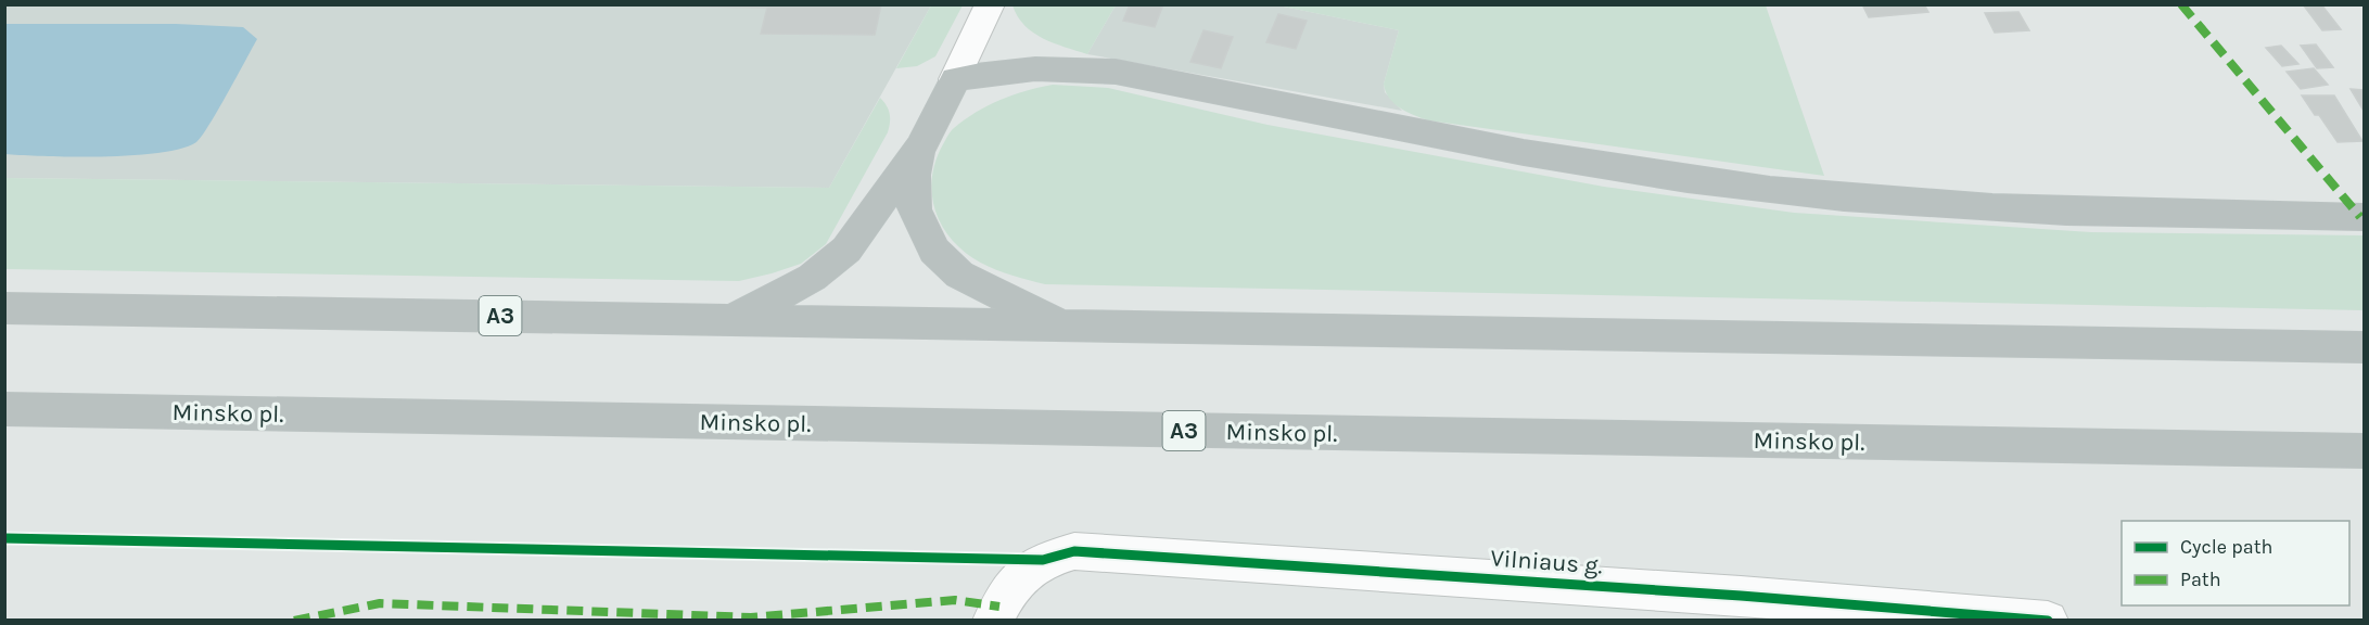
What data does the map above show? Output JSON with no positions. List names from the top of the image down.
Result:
{
  "streets": {
    "highway": ["A3", "Minsko pl."],
    "street": ["Vilniaus g."]
  },
  "legend": ["Cycle path", "Path"]
}
